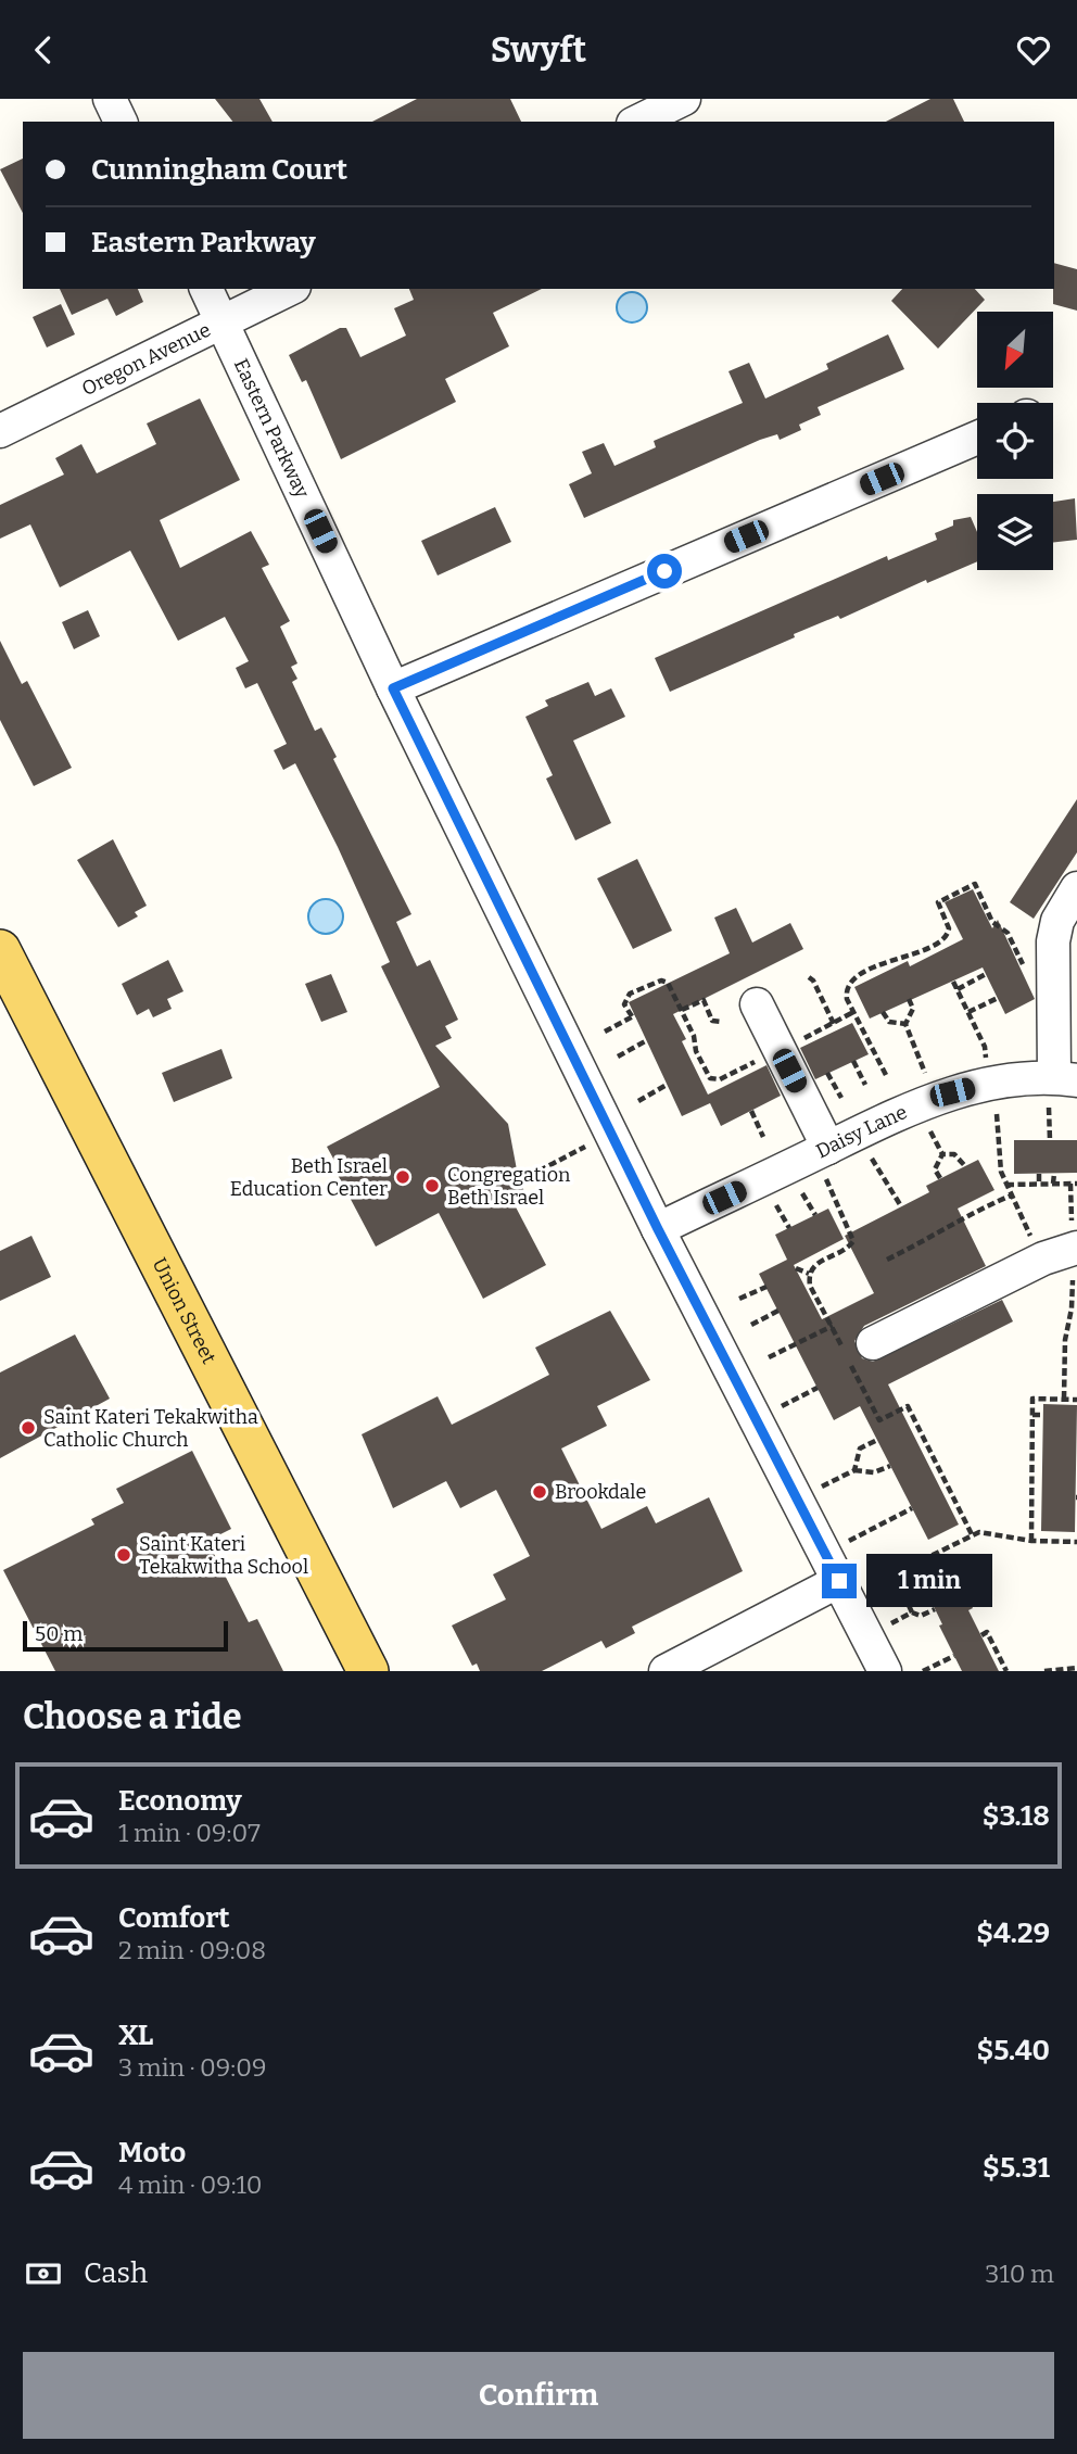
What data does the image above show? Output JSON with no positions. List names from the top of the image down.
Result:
{
  "streets": {
    "main road": ["Union Street"],
    "street": ["Oregon Avenue", "Eastern Parkway", "Daisy Lane"]
  },
  "crossings": [
    ["Oregon Avenue", "Eastern Parkway"],
    ["Eastern Parkway", "Daisy Lane"]
  ],
  "places": [
    "Beth Israel Education Center",
    "Congregation Beth Israel",
    "Saint Kateri Tekakwitha Catholic Church",
    "Brookdale",
    "Saint Kateri Tekakwitha School"
  ],
  "scale_bar": "50 m",
  "north": "bottom left",
  "page": {
    "header": "Swyft",
    "banner": ["Cunningham Court", "Eastern Parkway"],
    "bubble": "1 min",
    "scale": "50 m",
    "heading": "Choose a ride",
    "list": [
      {
        "name": "Economy",
        "note": "1 min · 09:07",
        "value": "$3.18"
      },
      {
        "name": "Comfort",
        "note": "2 min · 09:08",
        "value": "$4.29"
      },
      {
        "name": "XL",
        "note": "3 min · 09:09",
        "value": "$5.40"
      },
      {
        "name": "Moto",
        "note": "4 min · 09:10",
        "value": "$5.31"
      }
    ],
    "pay": ["Cash", "310 m"],
    "buttons": "Confirm"
  }
}
